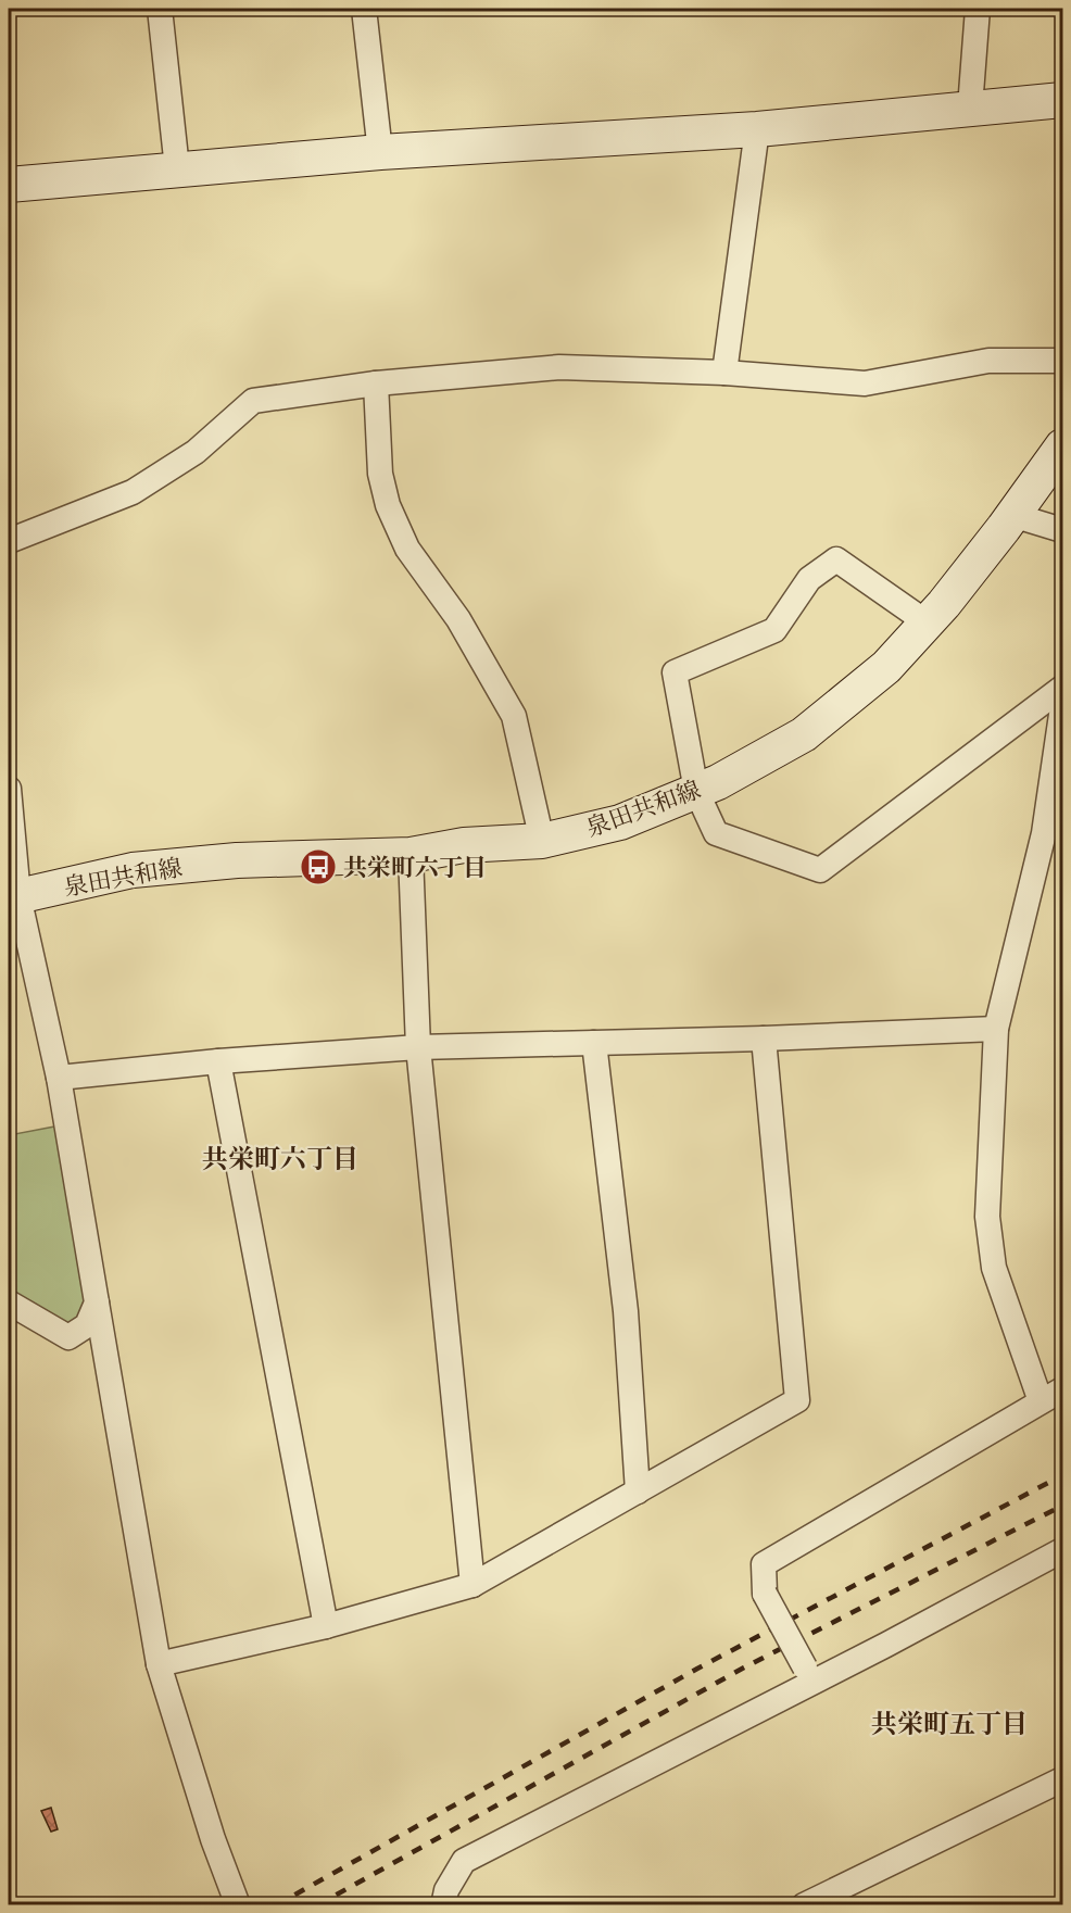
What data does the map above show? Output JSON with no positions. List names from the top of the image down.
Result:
{
  "streets": {
    "main road": ["泉田共和線"]
  },
  "districts": ["共栄町六丁目", "共栄町五丁目"],
  "places": {
    "bus stop": ["共栄町六丁目"]
  }
}
